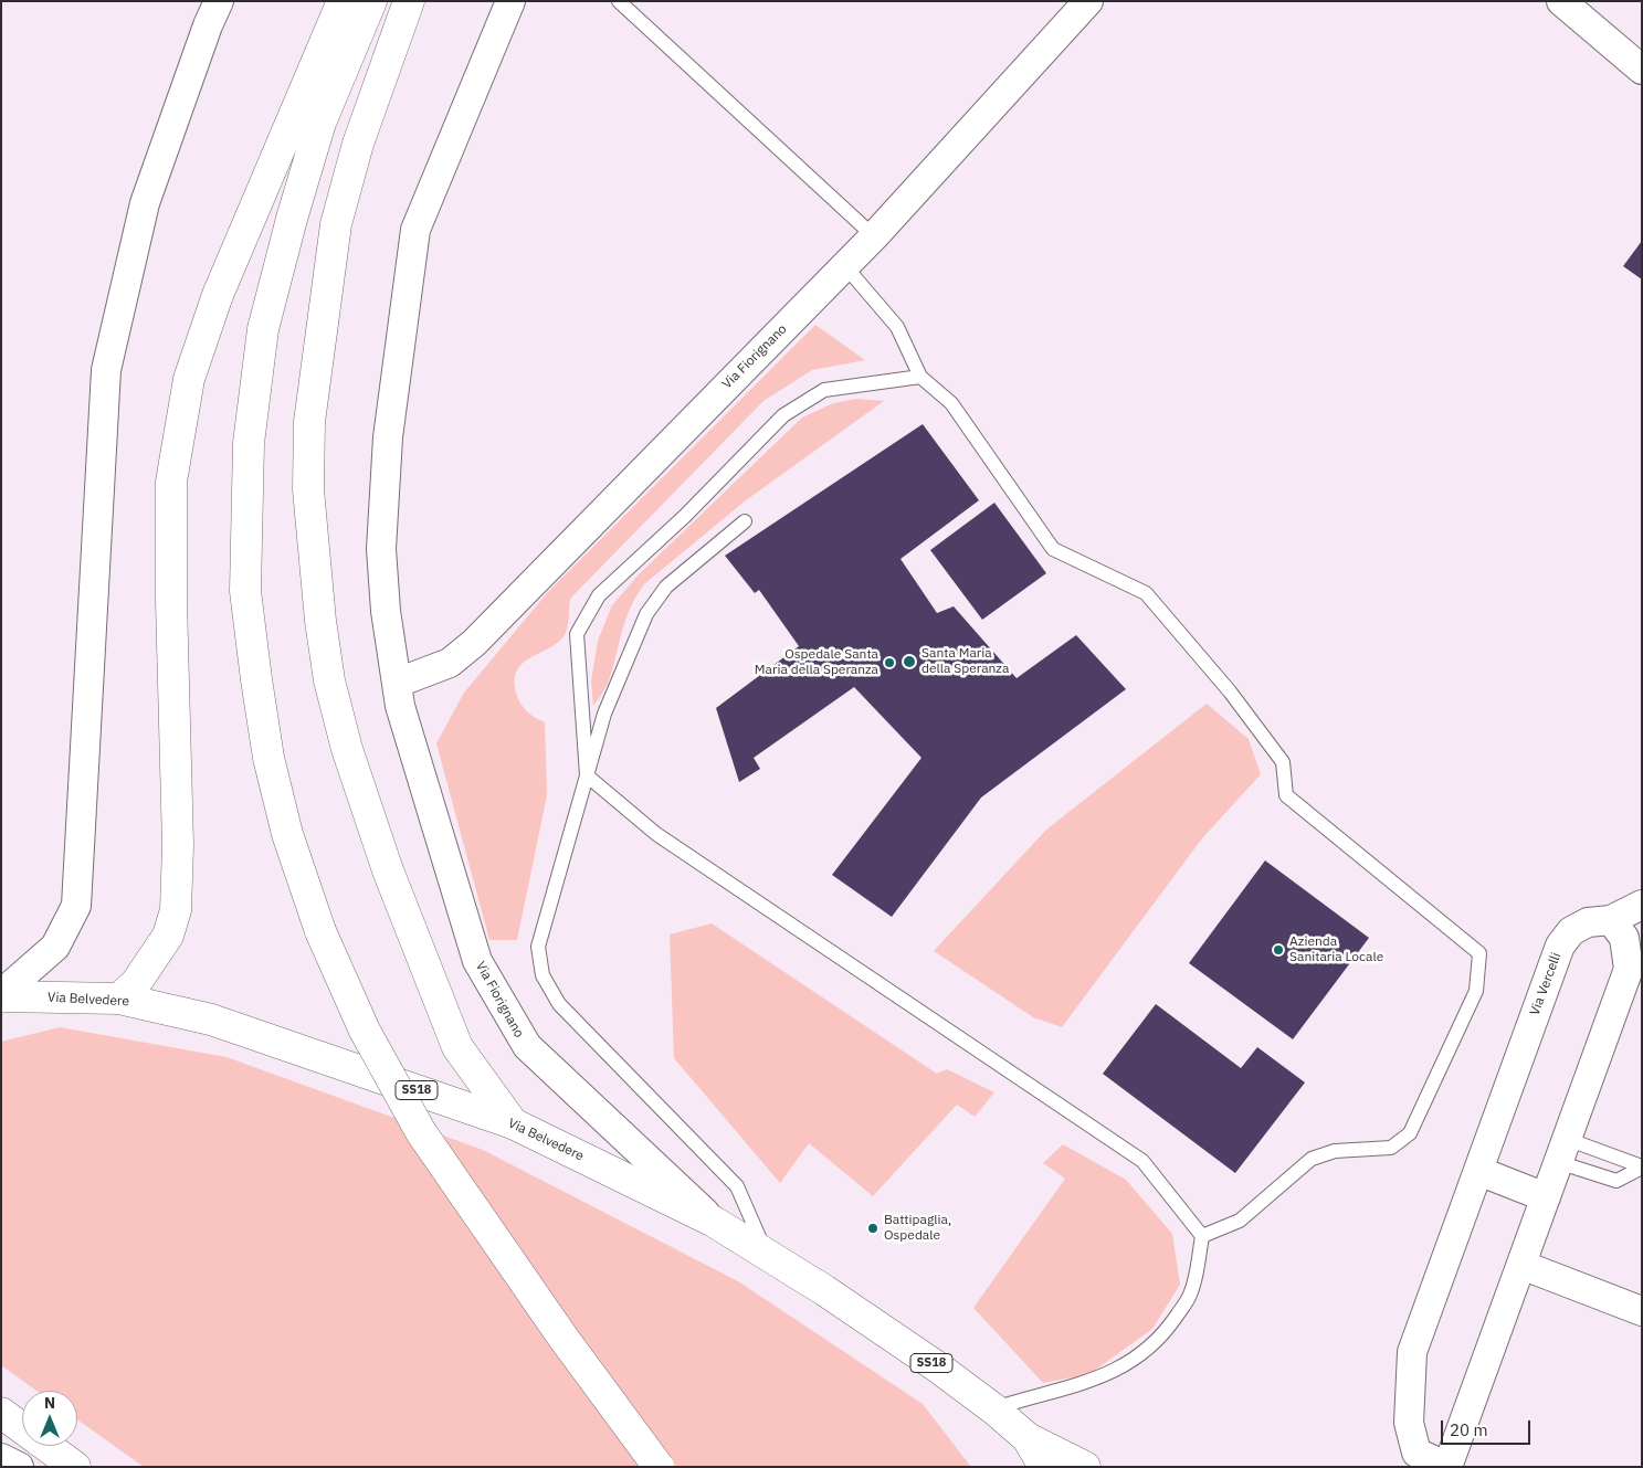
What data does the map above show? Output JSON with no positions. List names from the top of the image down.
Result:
{
  "streets": {
    "main road": ["Via Belvedere", "SS18"],
    "street": ["Via Fiorignano", "Via Vercelli"]
  },
  "crossings": [
    ["Via Fiorignano", "Via Belvedere"]
  ],
  "places": [
    "Santa Maria della Speranza",
    "Ospedale Santa Maria della Speranza",
    "Azienda Sanitaria Locale",
    "Battipaglia, Ospedale"
  ],
  "scale_bar": "20 m",
  "north": "top"
}
